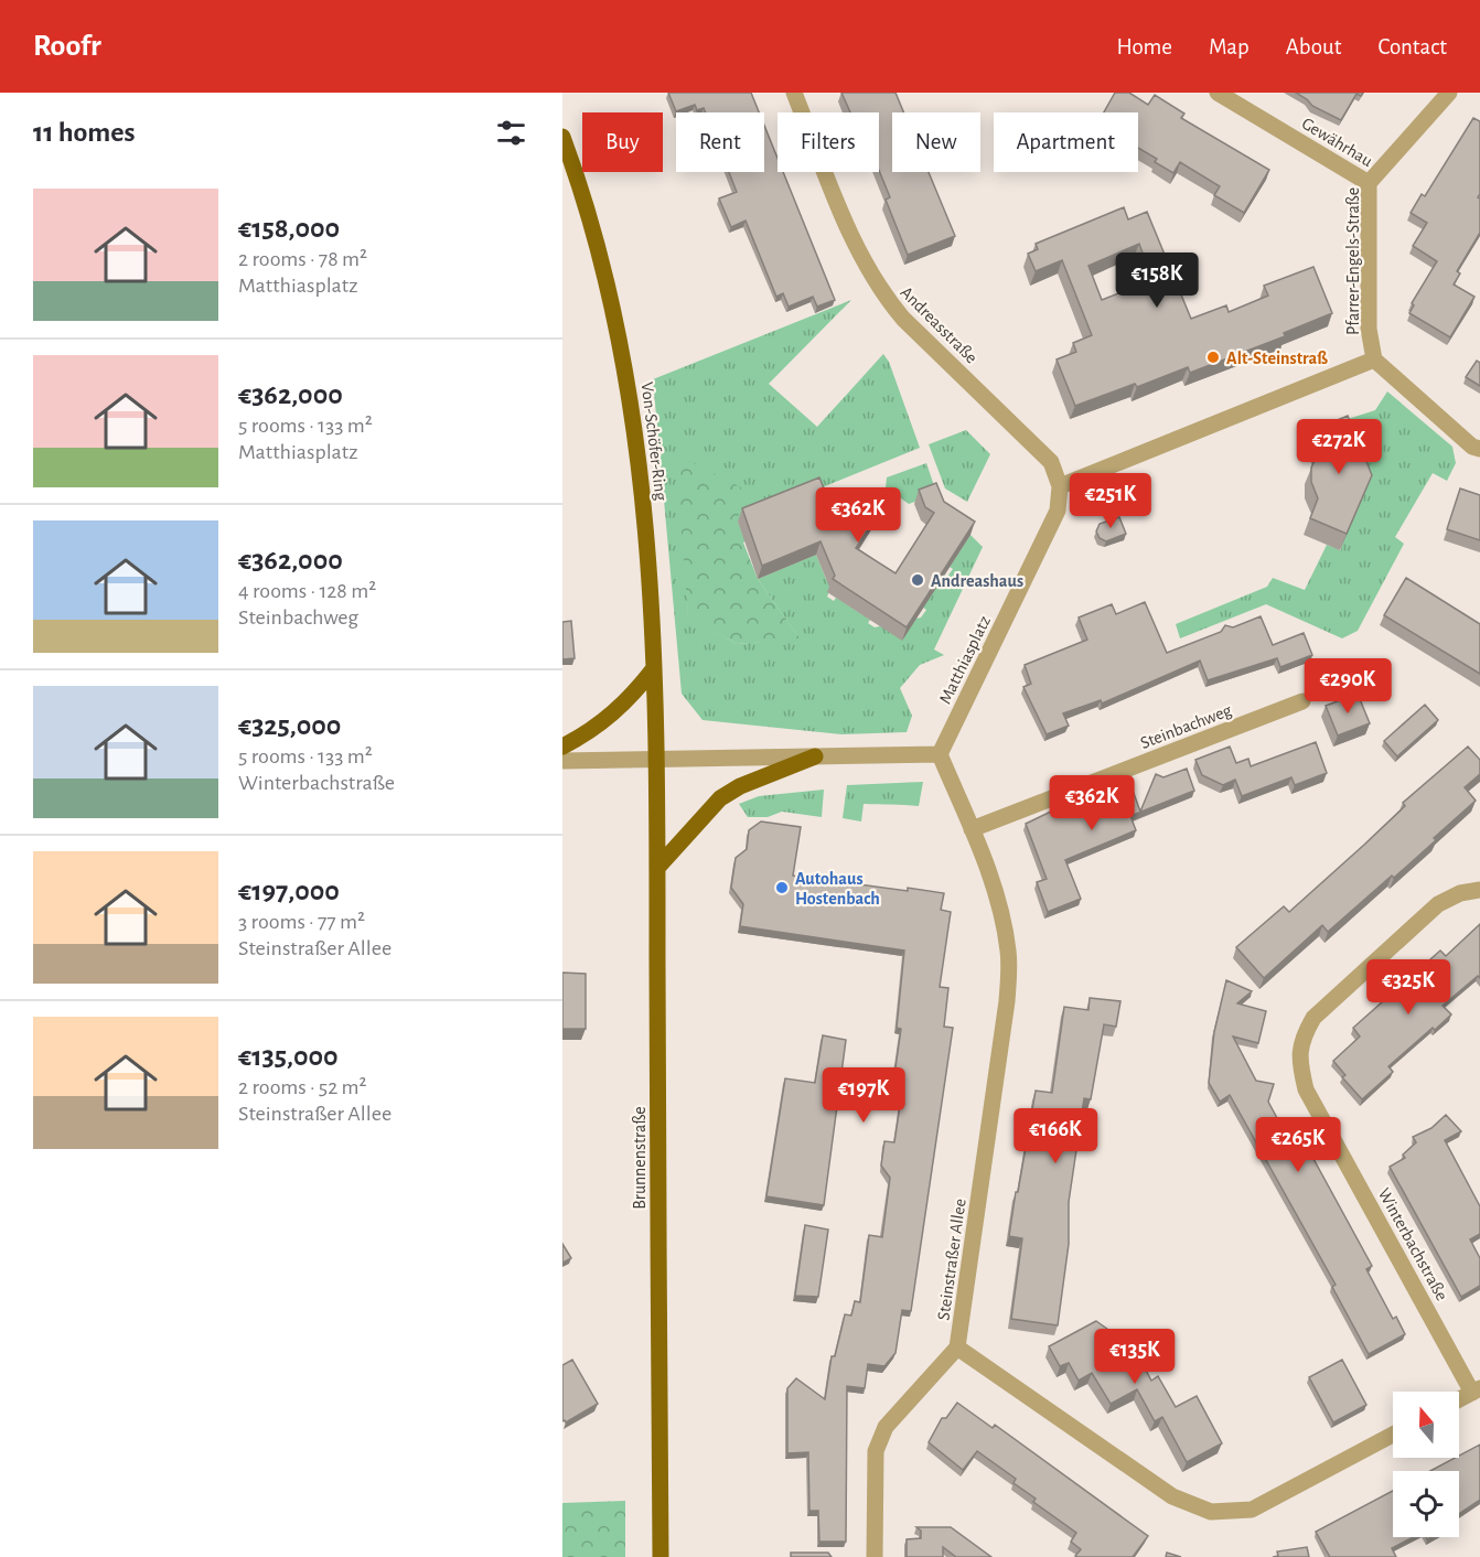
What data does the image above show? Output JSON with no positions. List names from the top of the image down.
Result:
{
  "streets": {
    "main road": ["Von-Schöfer-Ring", "Brunnenstraße"],
    "street": [
      "Gewährhau",
      "Pfarrer-Engels-Straße",
      "Andreasstraße",
      "Matthiasplatz",
      "Steinbachweg",
      "Winterbachstraße",
      "Steinstraßer Allee"
    ]
  },
  "crossings": [
    ["Gewährhau", "Pfarrer-Engels-Straße"],
    ["Andreasstraße", "Matthiasplatz"],
    ["Von-Schöfer-Ring", "Brunnenstraße"],
    ["Matthiasplatz", "Steinstraßer Allee"],
    ["Steinbachweg", "Steinstraßer Allee"]
  ],
  "places": ["Alt-Steinstraß", "Andreashaus", "Autohaus Hostenbach"],
  "north": "top",
  "page": {
    "header": "Roofr",
    "nav": [
      "Home",
      "Map",
      "About",
      "Contact"
    ],
    "heading": "11 homes",
    "chip": [
      "Buy",
      "Rent",
      "Filters",
      "New",
      "Apartment"
    ],
    "list": [
      {
        "name": "€158,000",
        "note": "2 rooms · 78 m² · Matthiasplatz"
      },
      {
        "name": "€362,000",
        "note": "5 rooms · 133 m² · Matthiasplatz"
      },
      {
        "name": "€362,000",
        "note": "4 rooms · 128 m² · Steinbachweg"
      },
      {
        "name": "€325,000",
        "note": "5 rooms · 133 m² · Winterbachstraße"
      },
      {
        "name": "€197,000",
        "note": "3 rooms · 77 m² · Steinstraßer Allee"
      },
      {
        "name": "€135,000",
        "note": "2 rooms · 52 m² · Steinstraßer Allee"
      }
    ],
    "price": [
      "€158K",
      "€272K",
      "€251K",
      "€362K",
      "€290K",
      "€362K",
      "€325K",
      "€197K",
      "€166K",
      "€265K",
      "€135K"
    ]
  }
}
